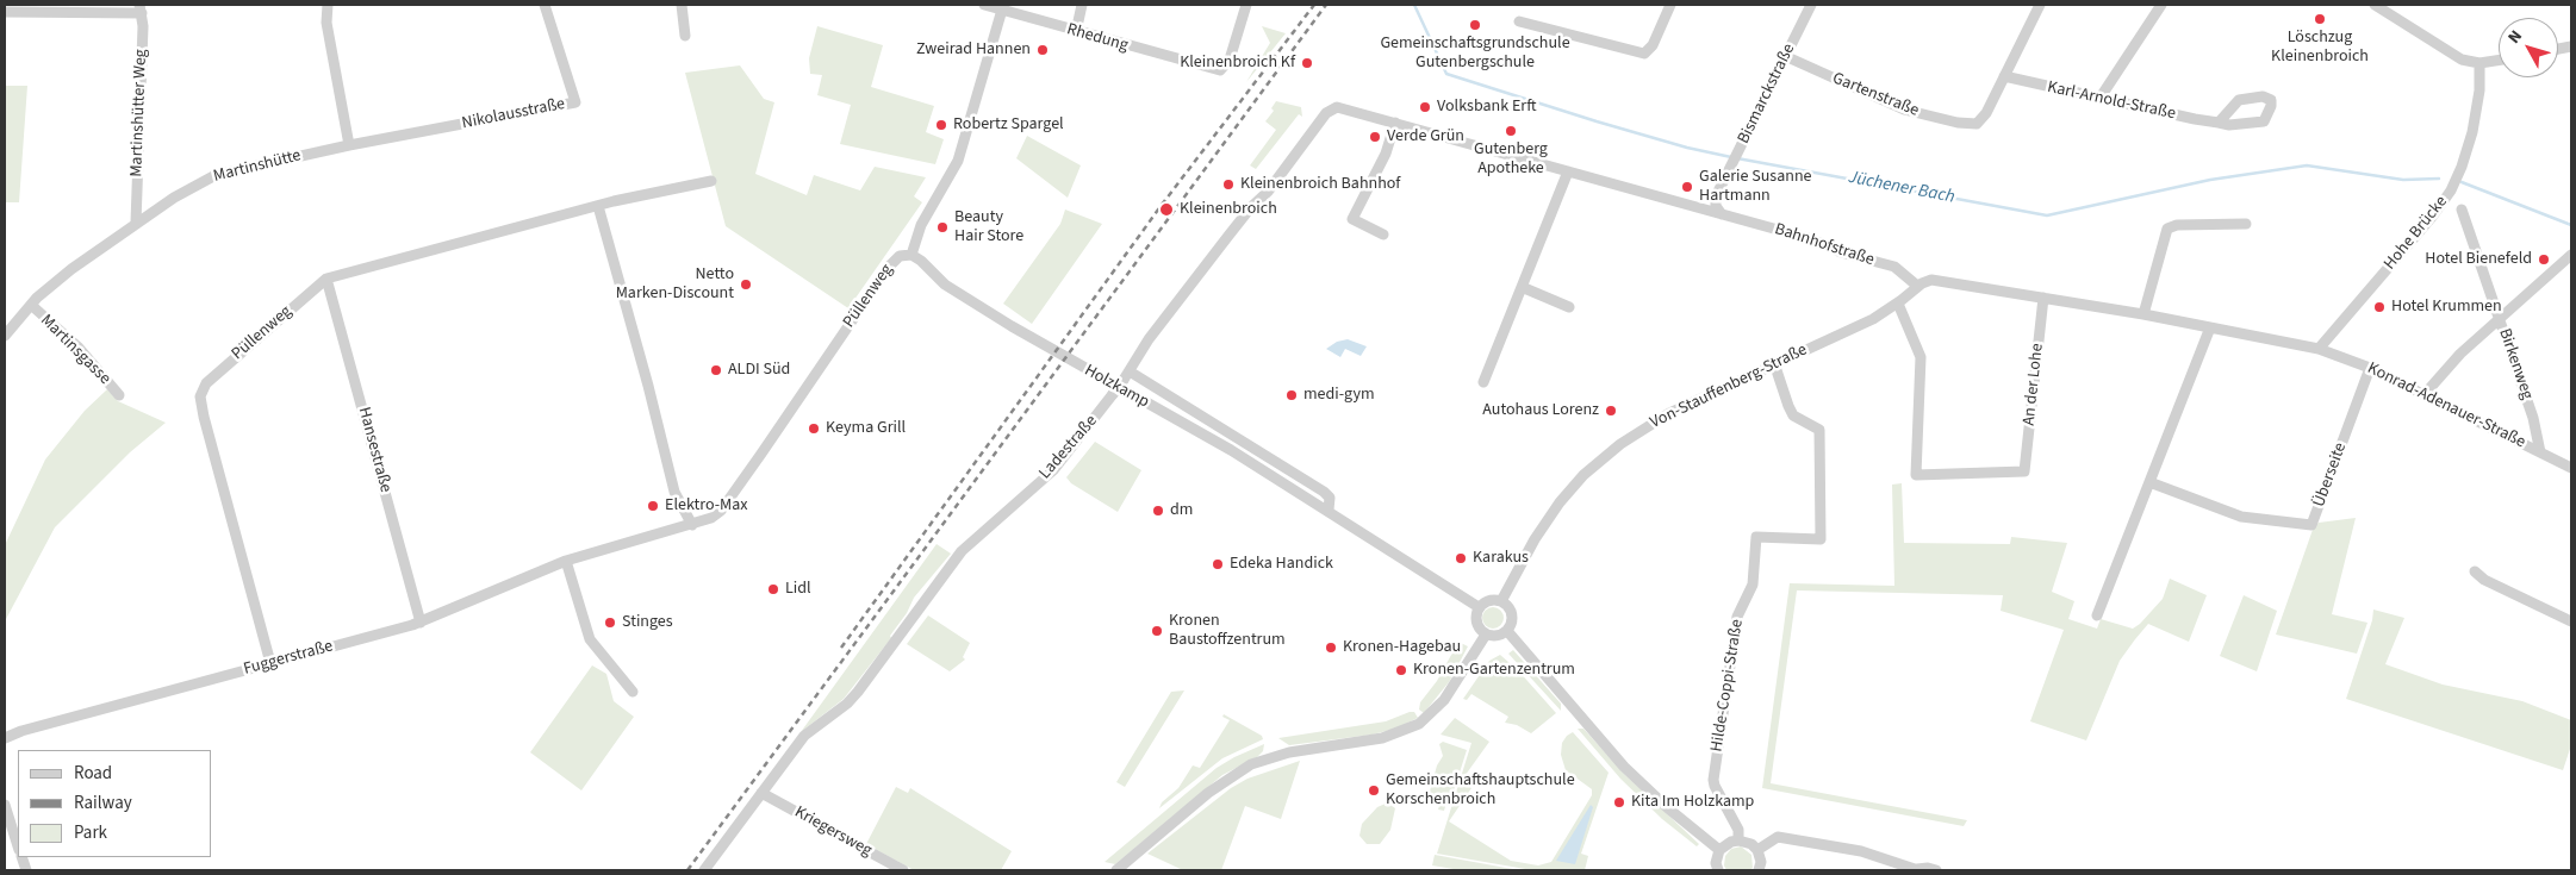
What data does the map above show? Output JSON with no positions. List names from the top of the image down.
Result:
{
  "streets": {
    "street": [
      "Rhedung",
      "Bismarckstraße",
      "Gartenstraße",
      "Karl-Arnold-Straße",
      "Martinshütter Weg",
      "Nikolausstraße",
      "Martinshütte",
      "Hohe Brücke",
      "Bahnhofstraße",
      "Püllenweg",
      "Martinsgasse",
      "Birkenweg",
      "An der Lohe",
      "Holzkamp",
      "Von-Stauffenberg-Straße",
      "Konrad-Adenauer-Straße",
      "Ladestraße",
      "Hansestraße",
      "Überseite",
      "Fuggerstraße",
      "Hilde-Coppi-Straße",
      "Kriegersweg"
    ]
  },
  "crossings": [
    ["Rhedung", "Püllenweg"],
    ["Bismarckstraße", "Gartenstraße"],
    ["Bismarckstraße", "Bahnhofstraße"],
    ["Gartenstraße", "Karl-Arnold-Straße"],
    ["Martinshütter Weg", "Martinshütte"],
    ["Nikolausstraße", "Martinshütte"],
    ["Martinshütte", "Martinsgasse"],
    ["Hohe Brücke", "Konrad-Adenauer-Straße"],
    ["Bahnhofstraße", "Von-Stauffenberg-Straße"],
    ["Bahnhofstraße", "Ladestraße"],
    ["Püllenweg", "Holzkamp"],
    ["Püllenweg", "Hansestraße"],
    ["Püllenweg", "Fuggerstraße"],
    ["Birkenweg", "Konrad-Adenauer-Straße"],
    ["An der Lohe", "Von-Stauffenberg-Straße"],
    ["Holzkamp", "Von-Stauffenberg-Straße"],
    ["Holzkamp", "Ladestraße"],
    ["Von-Stauffenberg-Straße", "Hilde-Coppi-Straße"],
    ["Konrad-Adenauer-Straße", "Überseite"],
    ["Ladestraße", "Kriegersweg"],
    ["Hansestraße", "Fuggerstraße"]
  ],
  "water": ["Jüchener Bach"],
  "places": [
    "Löschzug Kleinenbroich",
    "Gemeinschaftsgrundschule Gutenbergschule",
    "Zweirad Hannen",
    "Kleinenbroich Kf",
    "Volksbank Erft",
    "Robertz Spargel",
    "Gutenberg Apotheke",
    "Verde Grün",
    "Kleinenbroich Bahnhof",
    "Galerie Susanne Hartmann",
    "Kleinenbroich",
    "Beauty Hair Store",
    "Hotel Bienefeld",
    "Netto Marken-Discount",
    "Hotel Krummen",
    "ALDI Süd",
    "medi-gym",
    "Autohaus Lorenz",
    "Keyma Grill",
    "Elektro-Max",
    "dm",
    "Karakus",
    "Edeka Handick",
    "Lidl",
    "Stinges",
    "Kronen Baustoffzentrum",
    "Kronen-Hagebau",
    "Kronen-Gartenzentrum",
    "Gemeinschaftshauptschule Korschenbroich",
    "Kita Im Holzkamp"
  ],
  "legend": ["Road", "Railway", "Park"],
  "north": "top left"
}
